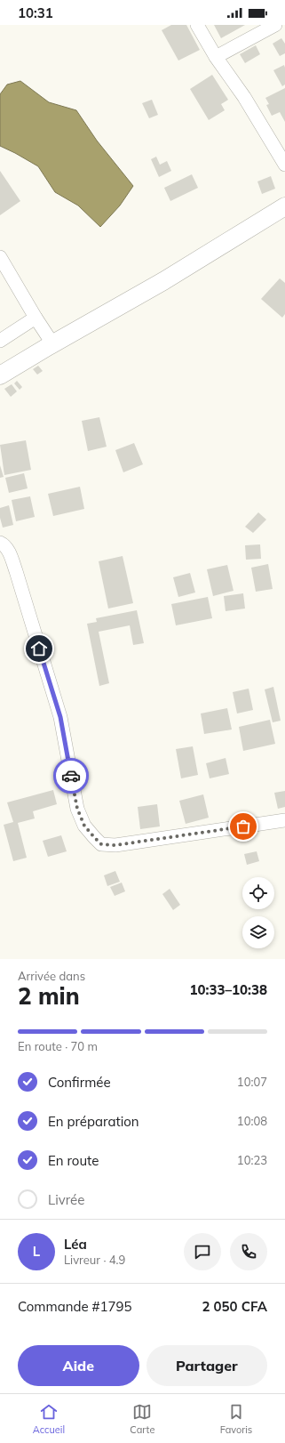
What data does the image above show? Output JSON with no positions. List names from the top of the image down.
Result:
{
  "page": {
    "status": "10:31",
    "heading": ["2 min", "Arrivée dans", "10:33–10:38"],
    "panel": [
      "Léa",
      "Livreur · 4.9",
      "Commande #1795",
      "2 050 CFA"
    ],
    "bar": "En route · 70 m",
    "list": [
      ["Confirmée", "10:07"],
      ["En préparation", "10:08"],
      ["En route", "10:23"],
      "Livrée"
    ],
    "round": "L",
    "buttons": ["Aide", "Partager"],
    "tabs": ["Accueil", "Carte", "Favoris"]
  }
}
